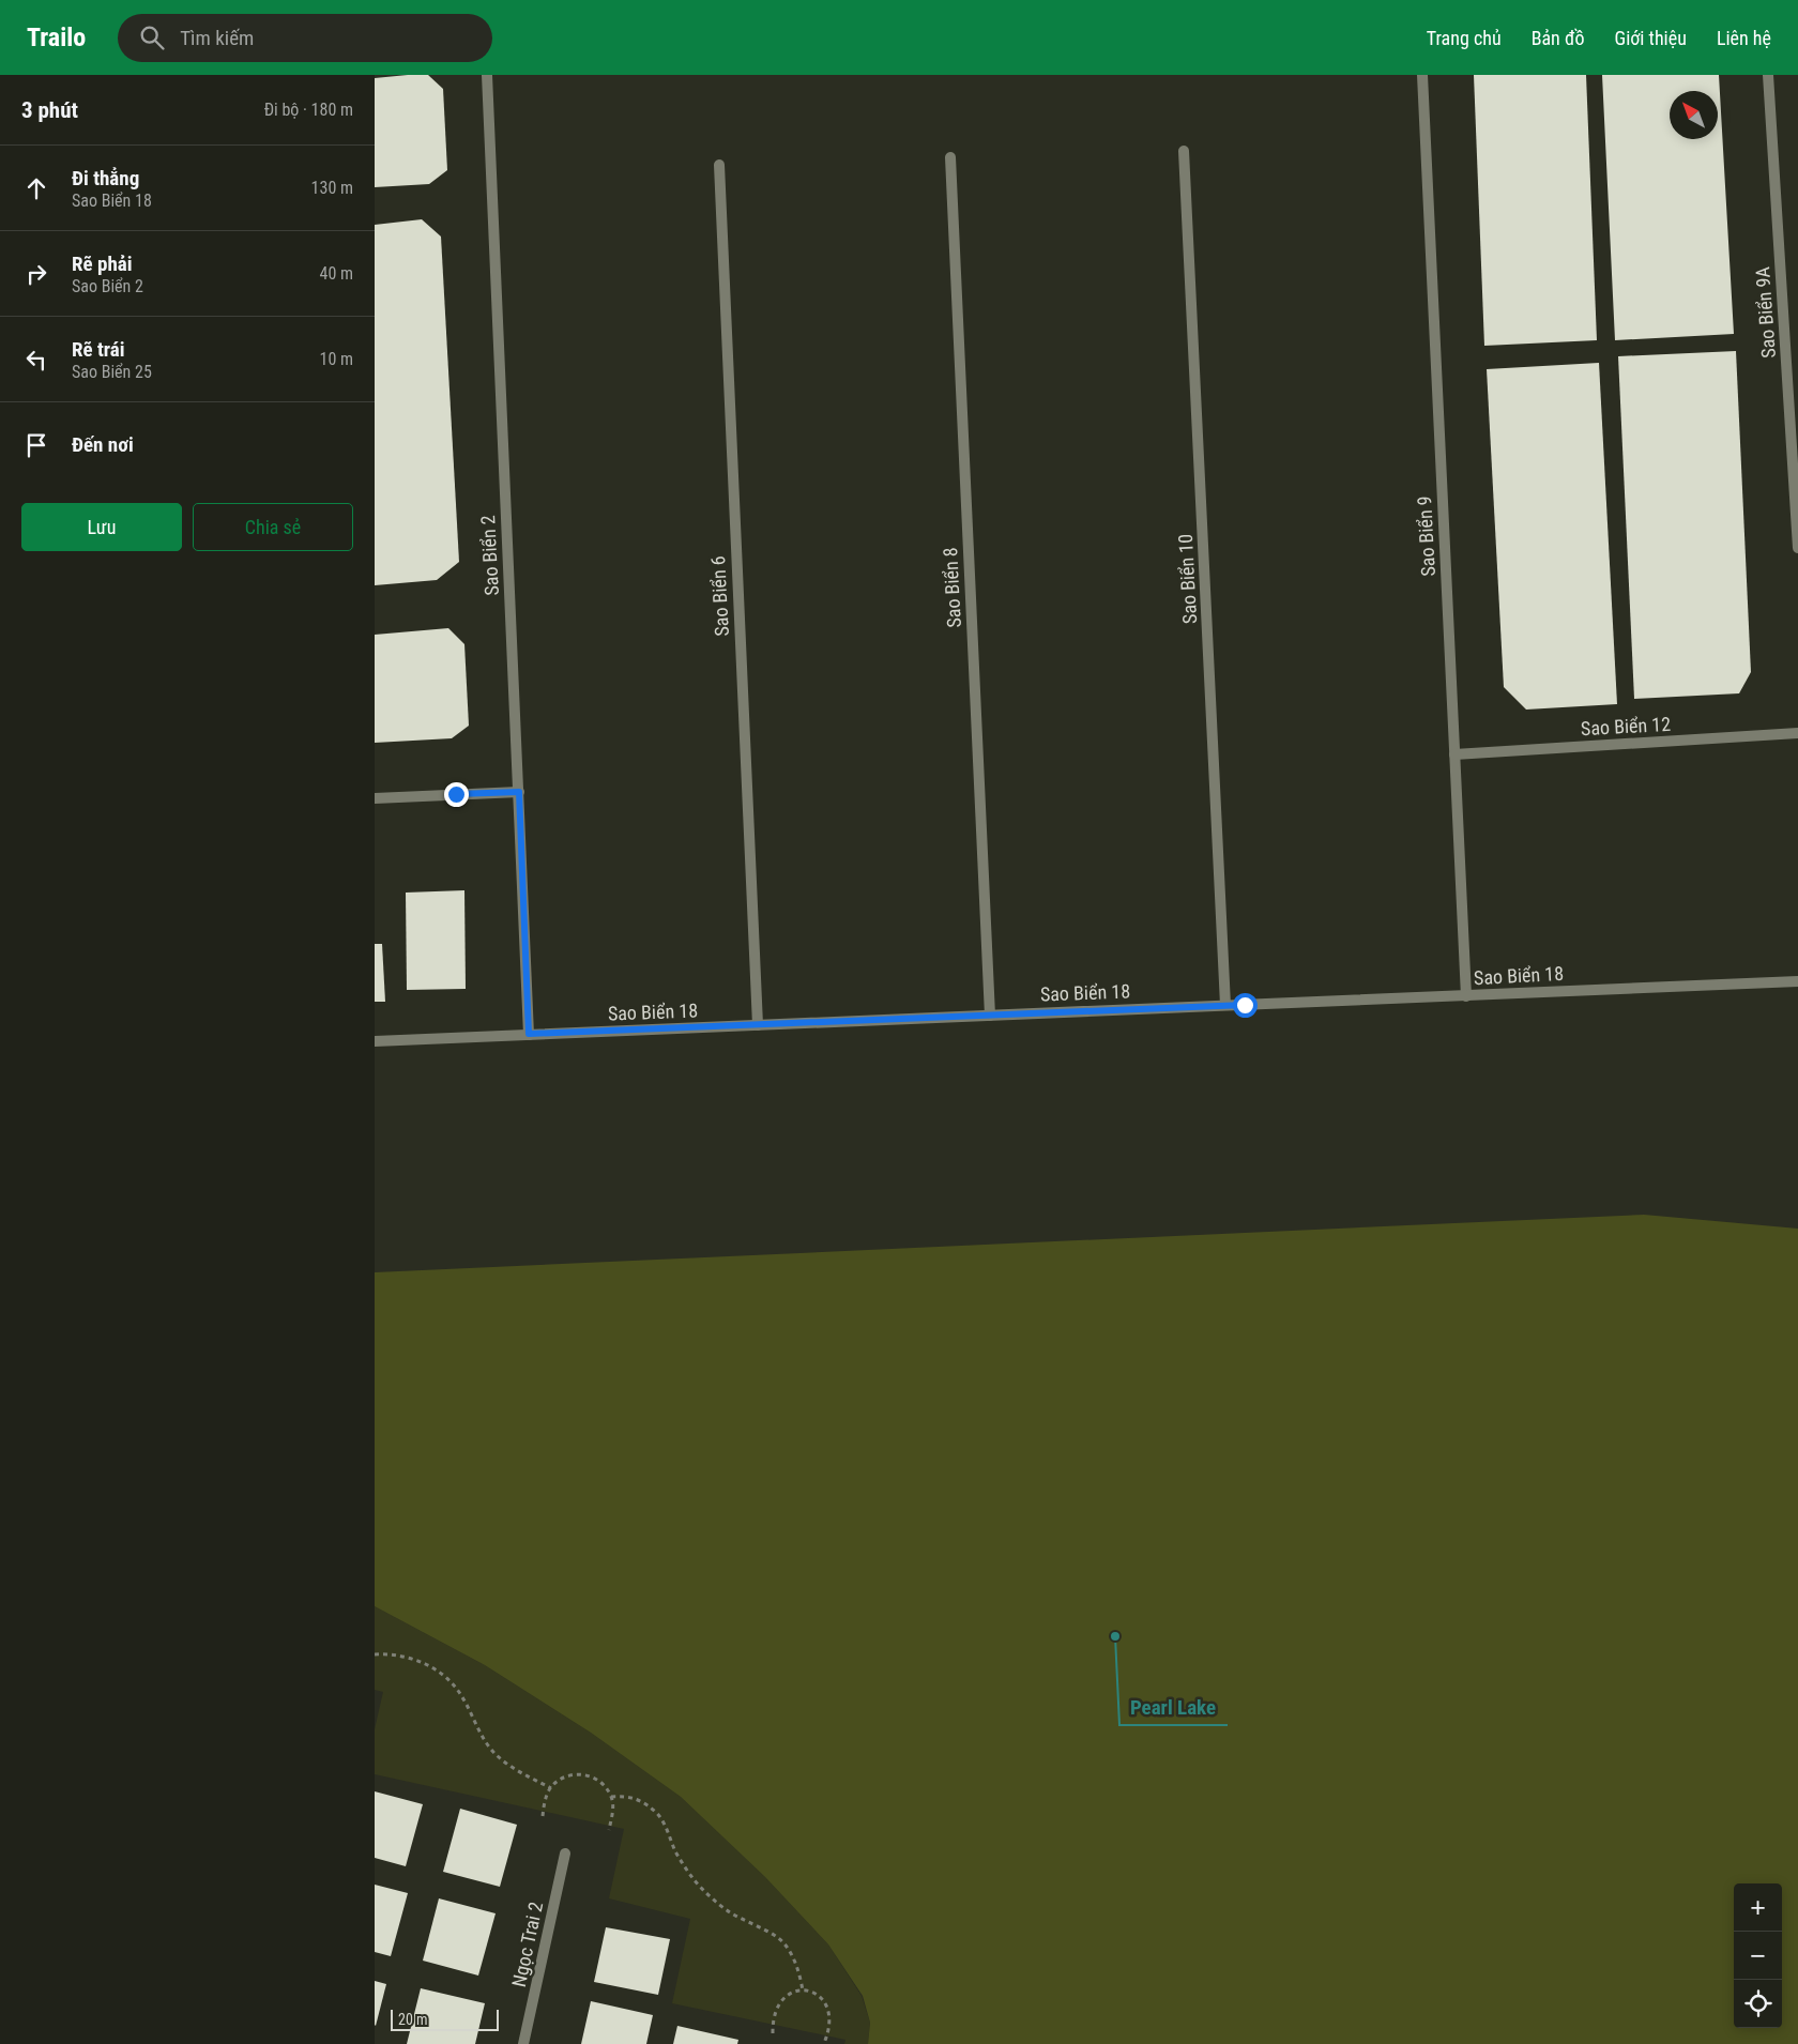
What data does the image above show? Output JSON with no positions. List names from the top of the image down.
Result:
{
  "streets": {
    "street": [
      "Sao Biển 9A",
      "Sao Biển 9",
      "Sao Biển 2",
      "Sao Biển 10",
      "Sao Biển 8",
      "Sao Biển 6",
      "Sao Biển 12",
      "Sao Biển 18",
      "Ngọc Trai 2"
    ]
  },
  "crossings": [
    ["Sao Biển 9", "Sao Biển 12"],
    ["Sao Biển 9", "Sao Biển 18"],
    ["Sao Biển 2", "Sao Biển 18"],
    ["Sao Biển 10", "Sao Biển 18"],
    ["Sao Biển 8", "Sao Biển 18"],
    ["Sao Biển 6", "Sao Biển 18"]
  ],
  "places": ["Pearl Lake"],
  "scale_bar": "20 m",
  "north": "top left",
  "page": {
    "header": "Trailo",
    "search": "Tìm kiếm",
    "nav": [
      "Trang chủ",
      "Bản đồ",
      "Giới thiệu",
      "Liên hệ"
    ],
    "heading": ["3 phút", "Đi bộ · 180 m"],
    "list": [
      ["Đi thẳng", "Sao Biển 18", "130 m"],
      ["Rẽ phải", "Sao Biển 2", "40 m"],
      ["Rẽ trái", "Sao Biển 25", "10 m"],
      "Đến nơi"
    ],
    "buttons": ["Lưu", "Chia sẻ"],
    "map_buttons": ["+", "−"],
    "scale": "20 m"
  }
}
